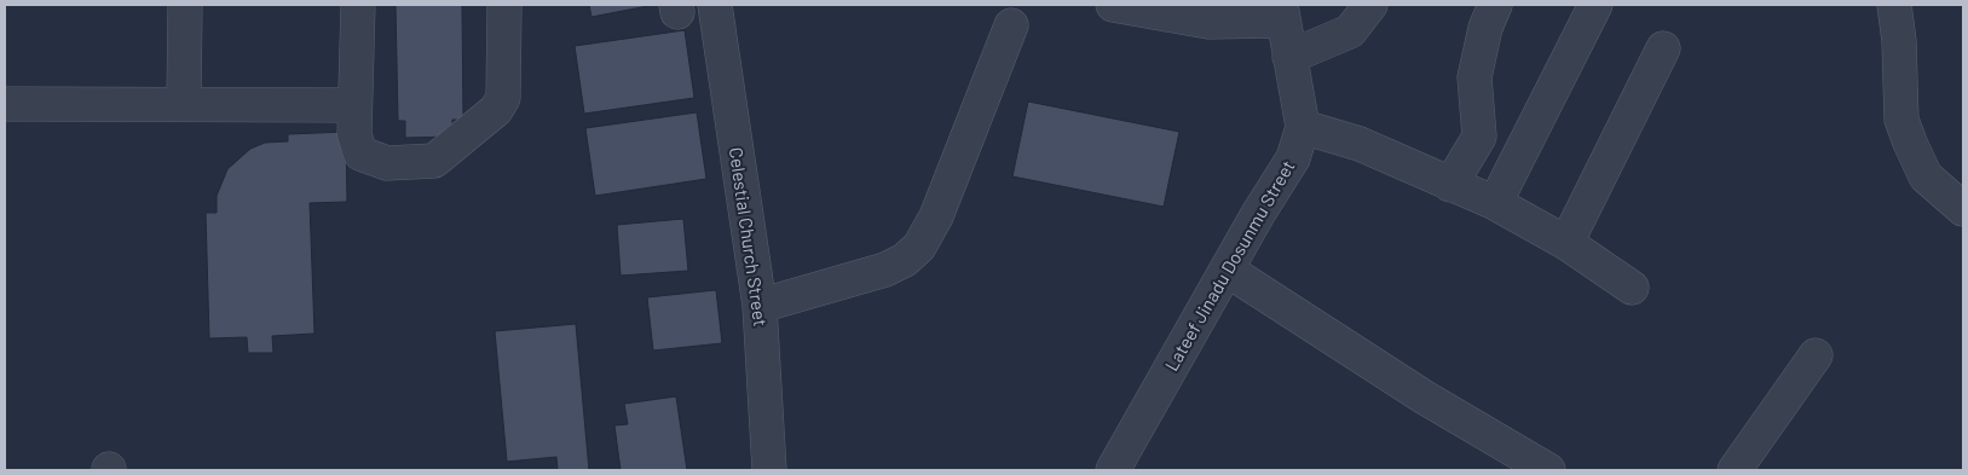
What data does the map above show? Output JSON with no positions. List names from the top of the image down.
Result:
{
  "streets": {
    "street": ["Celestial Church Street", "Lateef Jinadu Dosunmu Street"]
  }
}
